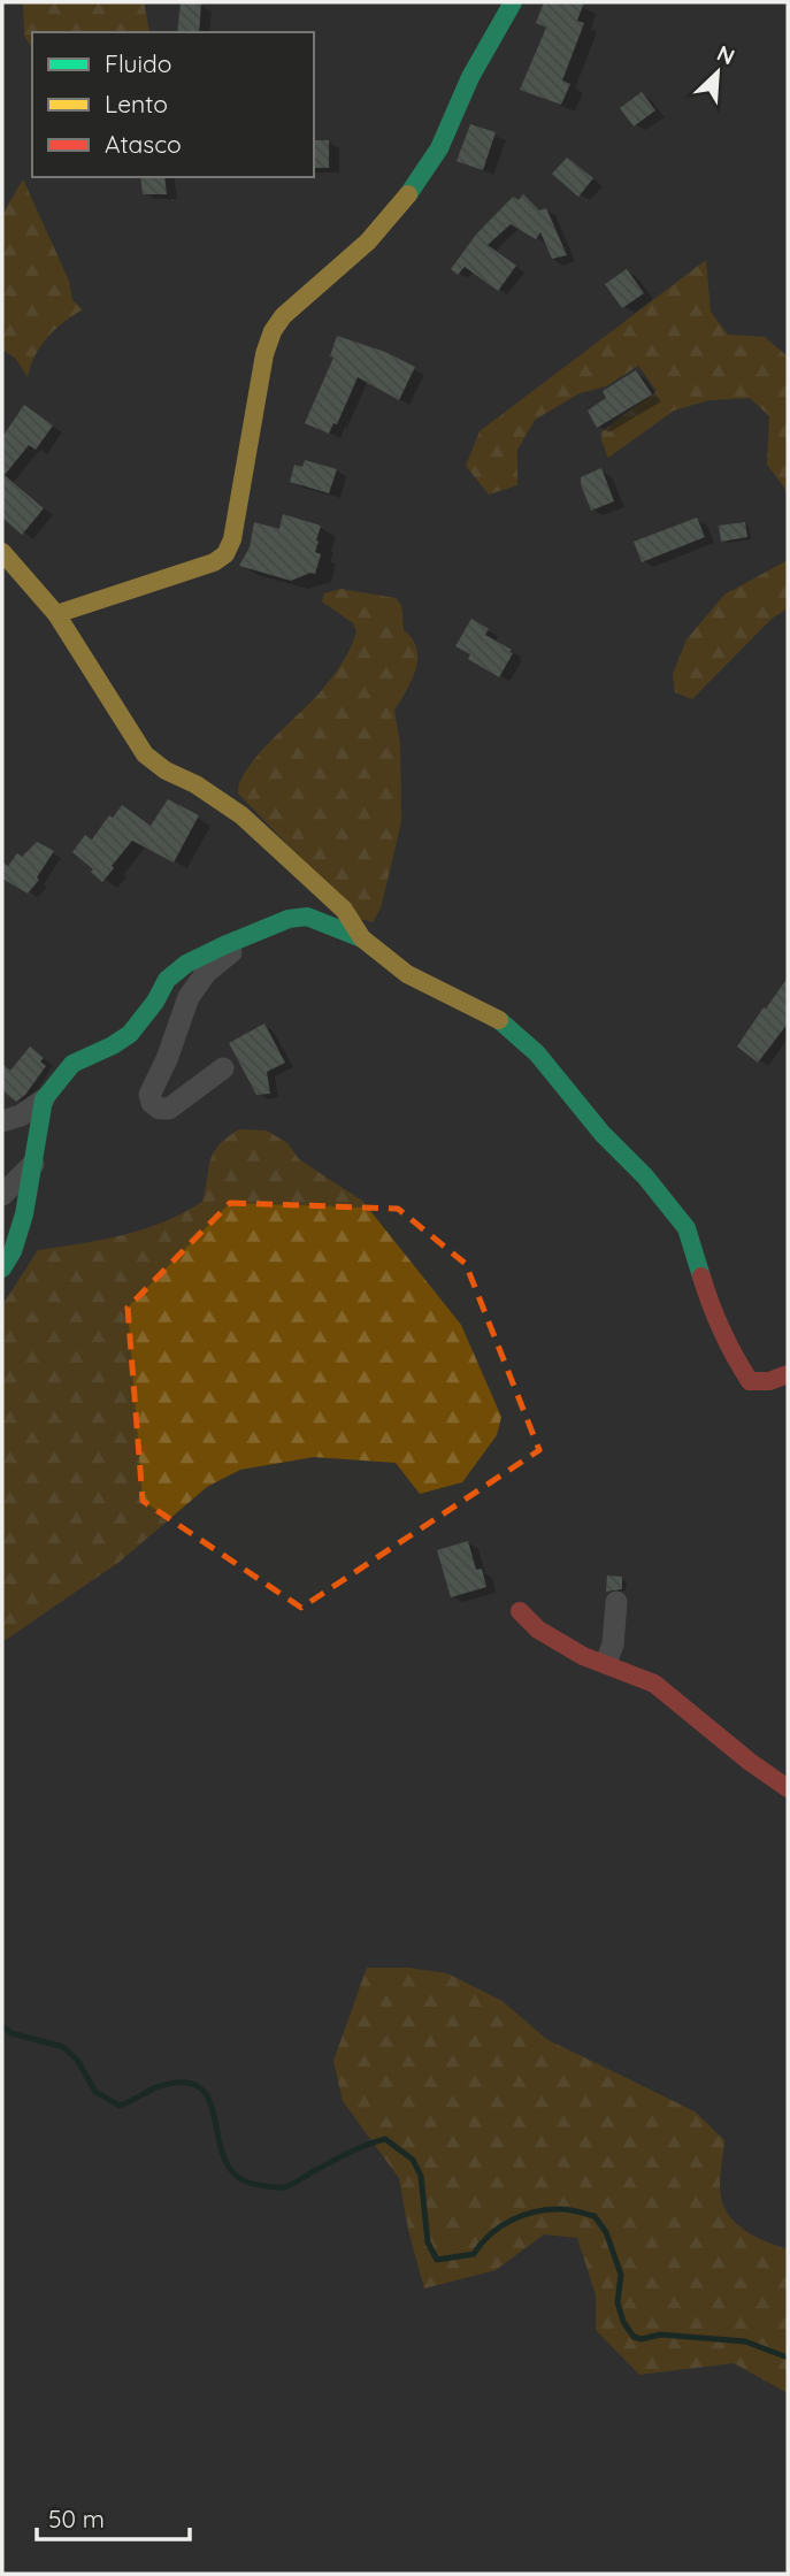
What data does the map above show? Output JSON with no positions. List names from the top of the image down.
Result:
{
  "legend": ["Fluido", "Lento", "Atasco"],
  "scale_bar": "50 m",
  "north": "top right"
}
